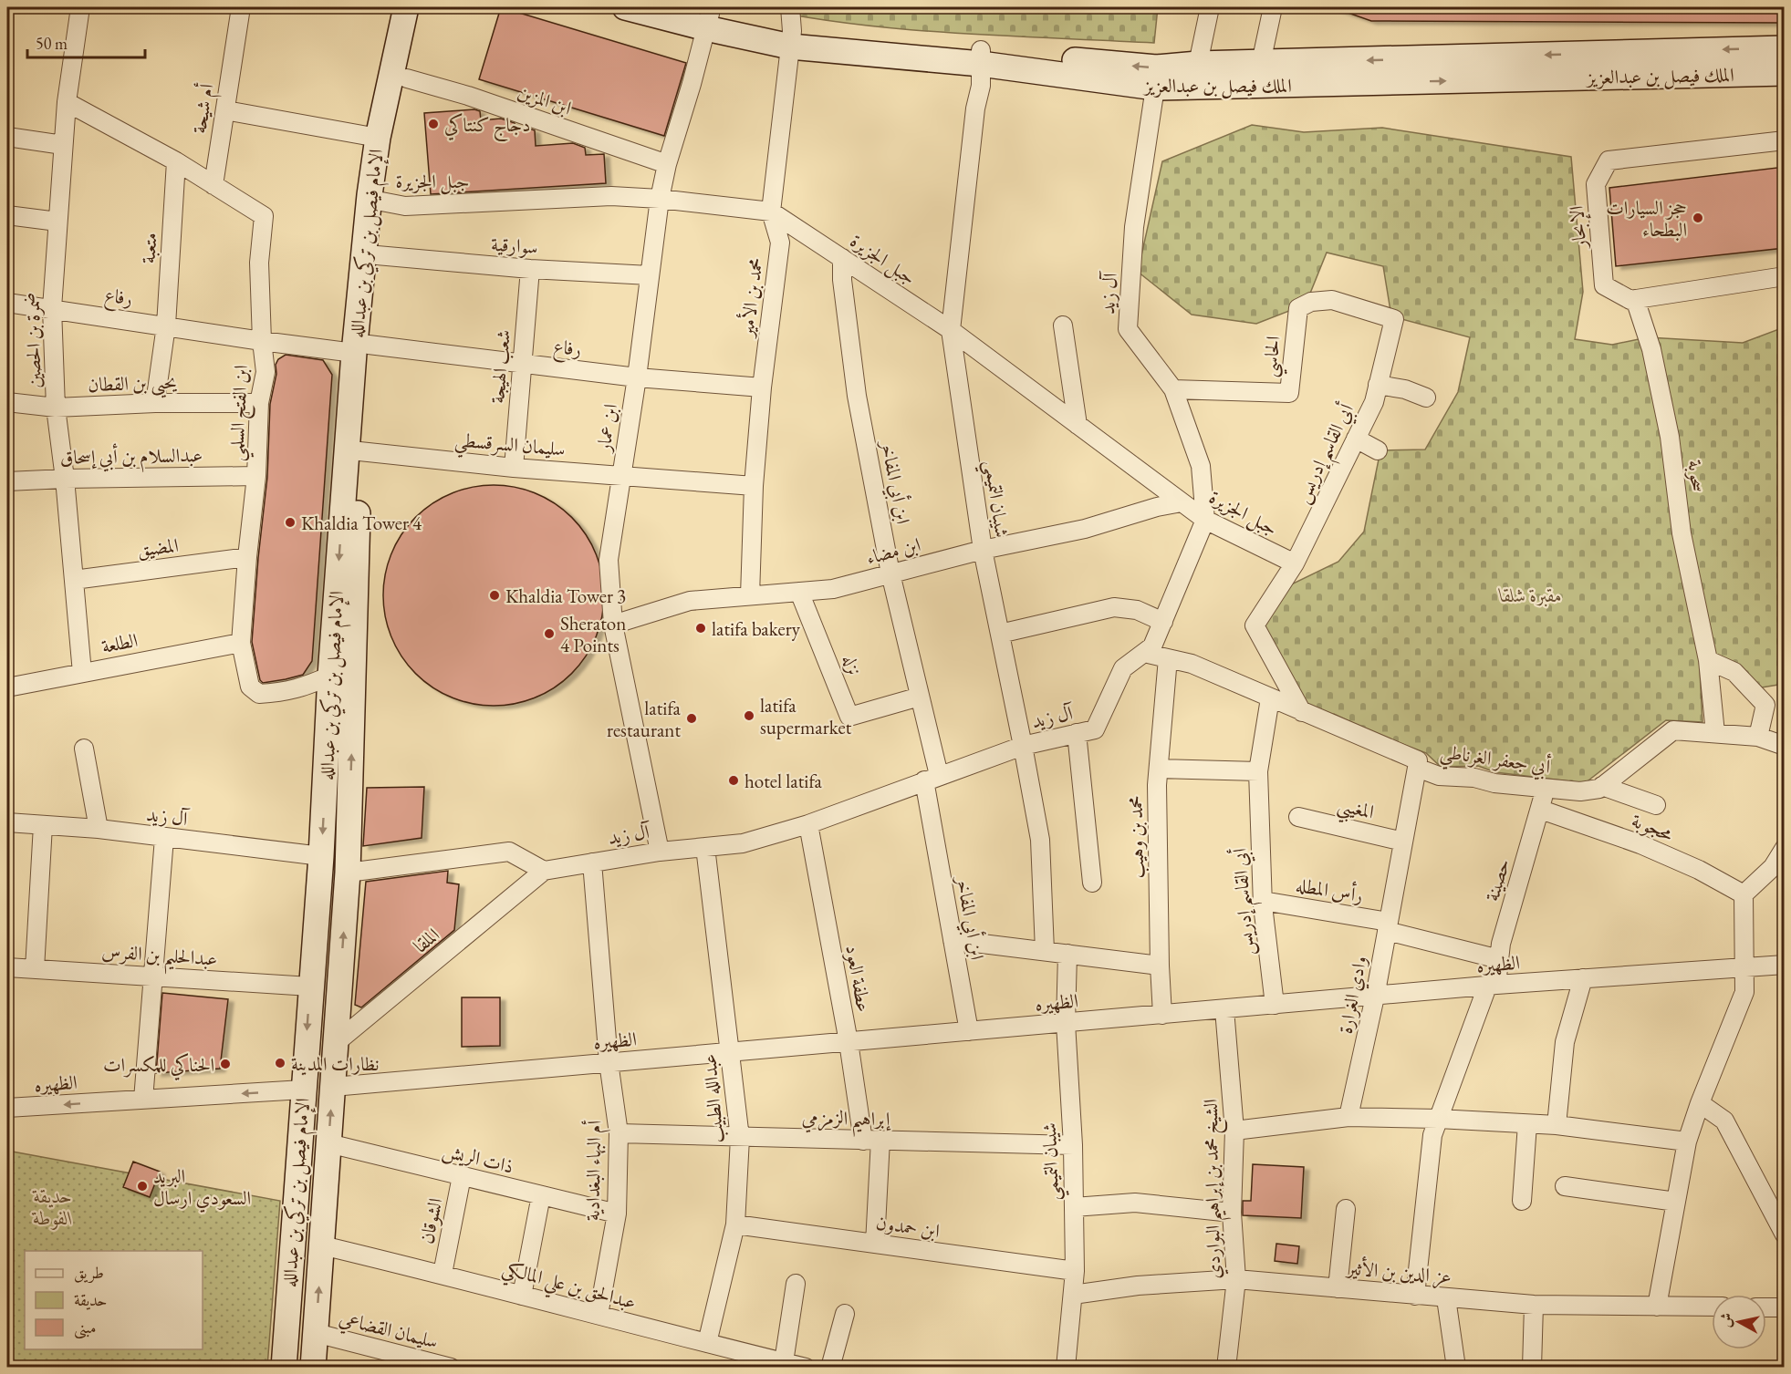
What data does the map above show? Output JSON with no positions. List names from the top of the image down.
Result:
{
  "streets": {
    "main road": ["الملك فيصل بن عبدالعزيز", "الإمام فيصل بن تركي بن عبدالله"],
    "street": [
      "ابن المزين",
      "أم شيحة",
      "جبل الجزيرة",
      "الإبحار",
      "سوارقية",
      "متعبة",
      "آل زيد",
      "رفاع",
      "محمد بن الأمير",
      "ضمرة بن الحصين",
      "الحاسي",
      "شعب الهيجة",
      "يحيى بن القطان",
      "ابن الفتح السلمي",
      "ابن عمار",
      "سليمان السرقسطي",
      "أبي القاسم إدريس",
      "عبدالسلام بن أبي إسحاق",
      "سحوبة",
      "ابن أبي المفاخر",
      "شيبان التميمي",
      "المضيق",
      "ابن مضاء",
      "الطلعة",
      "نزله",
      "أبي جعفر الغرناطي",
      "المغيبي",
      "محجوبة",
      "محمد بن وهيب",
      "حصينة",
      "رأس المطله",
      "الملقا",
      "عبدالحليم بن الفرس",
      "الظهيره",
      "عطفة العود",
      "وادي الغرارة",
      "عبدالله الطبيب",
      "إبراهيم الزمزمي",
      "ذات الريش",
      "أم البهاء البغدادية",
      "الشيخ محمد بن إبراهيم البواردي",
      "الشوقان",
      "ابن حمدون",
      "عز الدين بن الأثير",
      "عبدالحق بن علي المالكي",
      "سليمان القضاعي"
    ]
  },
  "crossings": [
    ["الملك فيصل بن عبدالعزيز", "آل زيد"],
    ["الملك فيصل بن عبدالعزيز", "محمد بن الأمير"],
    ["الملك فيصل بن عبدالعزيز", "ابن عمار"],
    ["الملك فيصل بن عبدالعزيز", "شيبان التميمي"],
    ["ابن المزين", "الإمام فيصل بن تركي بن عبدالله"],
    ["ابن المزين", "ابن عمار"],
    ["أم شيحة", "ابن الفتح السلمي"],
    ["جبل الجزيرة", "الإمام فيصل بن تركي بن عبدالله"],
    ["جبل الجزيرة", "آل زيد"],
    ["جبل الجزيرة", "محمد بن الأمير"],
    ["جبل الجزيرة", "ابن عمار"],
    ["جبل الجزيرة", "أبي القاسم إدريس"],
    ["جبل الجزيرة", "ابن أبي المفاخر"],
    ["جبل الجزيرة", "شيبان التميمي"],
    ["جبل الجزيرة", "ابن مضاء"],
    ["الإبحار", "سحوبة"],
    ["الإمام فيصل بن تركي بن عبدالله", "سوارقية"],
    ["الإمام فيصل بن تركي بن عبدالله", "آل زيد"],
    ["الإمام فيصل بن تركي بن عبدالله", "رفاع"],
    ["الإمام فيصل بن تركي بن عبدالله", "ابن الفتح السلمي"],
    ["الإمام فيصل بن تركي بن عبدالله", "سليمان السرقسطي"],
    ["الإمام فيصل بن تركي بن عبدالله", "الملقا"],
    ["الإمام فيصل بن تركي بن عبدالله", "عبدالحليم بن الفرس"],
    ["الإمام فيصل بن تركي بن عبدالله", "الظهيره"],
    ["الإمام فيصل بن تركي بن عبدالله", "ذات الريش"],
    ["الإمام فيصل بن تركي بن عبدالله", "عبدالحق بن علي المالكي"],
    ["الإمام فيصل بن تركي بن عبدالله", "سليمان القضاعي"],
    ["سوارقية", "شعب الهيجة"],
    ["سوارقية", "ابن عمار"],
    ["متعبة", "رفاع"],
    ["متعبة", "يحيى بن القطان"],
    ["متعبة", "ابن الفتح السلمي"],
    ["آل زيد", "الحاسي"],
    ["آل زيد", "ابن عمار"],
    ["آل زيد", "ابن أبي المفاخر"],
    ["آل زيد", "شيبان التميمي"],
    ["آل زيد", "أبي جعفر الغرناطي"],
    ["آل زيد", "الملقا"],
    ["آل زيد", "عطفة العود"],
    ["آل زيد", "عبدالله الطبيب"],
    ["آل زيد", "أم البهاء البغدادية"],
    ["رفاع", "محمد بن الأمير"],
    ["رفاع", "ضمرة بن الحصين"],
    ["رفاع", "شعب الهيجة"],
    ["رفاع", "ابن الفتح السلمي"],
    ["رفاع", "ابن عمار"],
    ["محمد بن الأمير", "سليمان السرقسطي"],
    ["محمد بن الأمير", "ابن مضاء"],
    ["ضمرة بن الحصين", "يحيى بن القطان"],
    ["ضمرة بن الحصين", "ابن الفتح السلمي"],
    ["ضمرة بن الحصين", "عبدالسلام بن أبي إسحاق"],
    ["ضمرة بن الحصين", "المضيق"],
    ["ضمرة بن الحصين", "الطلعة"],
    ["الحاسي", "أبي القاسم إدريس"],
    ["شعب الهيجة", "سليمان السرقسطي"],
    ["يحيى بن القطان", "ابن الفتح السلمي"],
    ["ابن الفتح السلمي", "عبدالسلام بن أبي إسحاق"],
    ["ابن الفتح السلمي", "المضيق"],
    ["ابن الفتح السلمي", "الطلعة"],
    ["ابن عمار", "سليمان السرقسطي"],
    ["ابن عمار", "ابن مضاء"],
    ["أبي القاسم إدريس", "أبي جعفر الغرناطي"],
    ["أبي القاسم إدريس", "رأس المطله"],
    ["أبي القاسم إدريس", "الظهيره"],
    ["سحوبة", "أبي جعفر الغرناطي"],
    ["ابن أبي المفاخر", "ابن مضاء"],
    ["ابن أبي المفاخر", "نزله"],
    ["ابن أبي المفاخر", "الظهيره"],
    ["شيبان التميمي", "ابن مضاء"],
    ["شيبان التميمي", "الظهيره"],
    ["شيبان التميمي", "إبراهيم الزمزمي"],
    ["شيبان التميمي", "ابن حمدون"],
    ["شيبان التميمي", "عز الدين بن الأثير"],
    ["ابن مضاء", "نزله"],
    ["أبي جعفر الغرناطي", "محمد بن وهيب"],
    ["أبي جعفر الغرناطي", "حصينة"],
    ["أبي جعفر الغرناطي", "وادي الغرارة"],
    ["المغيبي", "وادي الغرارة"],
    ["محجوبة", "حصينة"],
    ["محمد بن وهيب", "الظهيره"],
    ["حصينة", "رأس المطله"],
    ["حصينة", "الظهيره"],
    ["حصينة", "عز الدين بن الأثير"],
    ["رأس المطله", "وادي الغرارة"],
    ["الظهيره", "عطفة العود"],
    ["الظهيره", "وادي الغرارة"],
    ["الظهيره", "عبدالله الطبيب"],
    ["الظهيره", "أم البهاء البغدادية"],
    ["الظهيره", "الشيخ محمد بن إبراهيم البواردي"],
    ["عطفة العود", "إبراهيم الزمزمي"],
    ["عطفة العود", "ابن حمدون"],
    ["عبدالله الطبيب", "إبراهيم الزمزمي"],
    ["عبدالله الطبيب", "ابن حمدون"],
    ["عبدالله الطبيب", "عبدالحق بن علي المالكي"],
    ["إبراهيم الزمزمي", "أم البهاء البغدادية"],
    ["ذات الريش", "أم البهاء البغدادية"],
    ["ذات الريش", "الشوقان"],
    ["أم البهاء البغدادية", "عبدالحق بن علي المالكي"],
    ["الشيخ محمد بن إبراهيم البواردي", "عز الدين بن الأثير"],
    ["الشوقان", "عبدالحق بن علي المالكي"]
  ],
  "parks": ["مقبرة شلقا", "حديقة الفوطة"],
  "places": [
    "دجاج كنتاكي",
    "حجز السيارات البطحاء",
    "Khaldia Tower 4",
    "Khaldia Tower 3",
    "latifa bakery",
    "Sheraton 4 Points",
    "latifa supermarket",
    "latifa restaurant",
    "hotel latifa",
    "نظارات المدينة",
    "الحناكي للمكسرات",
    "البريد السعودي ارسال"
  ],
  "legend": ["طريق", "حديقة", "مبنى"],
  "scale_bar": "50 m",
  "north": "left"
}
